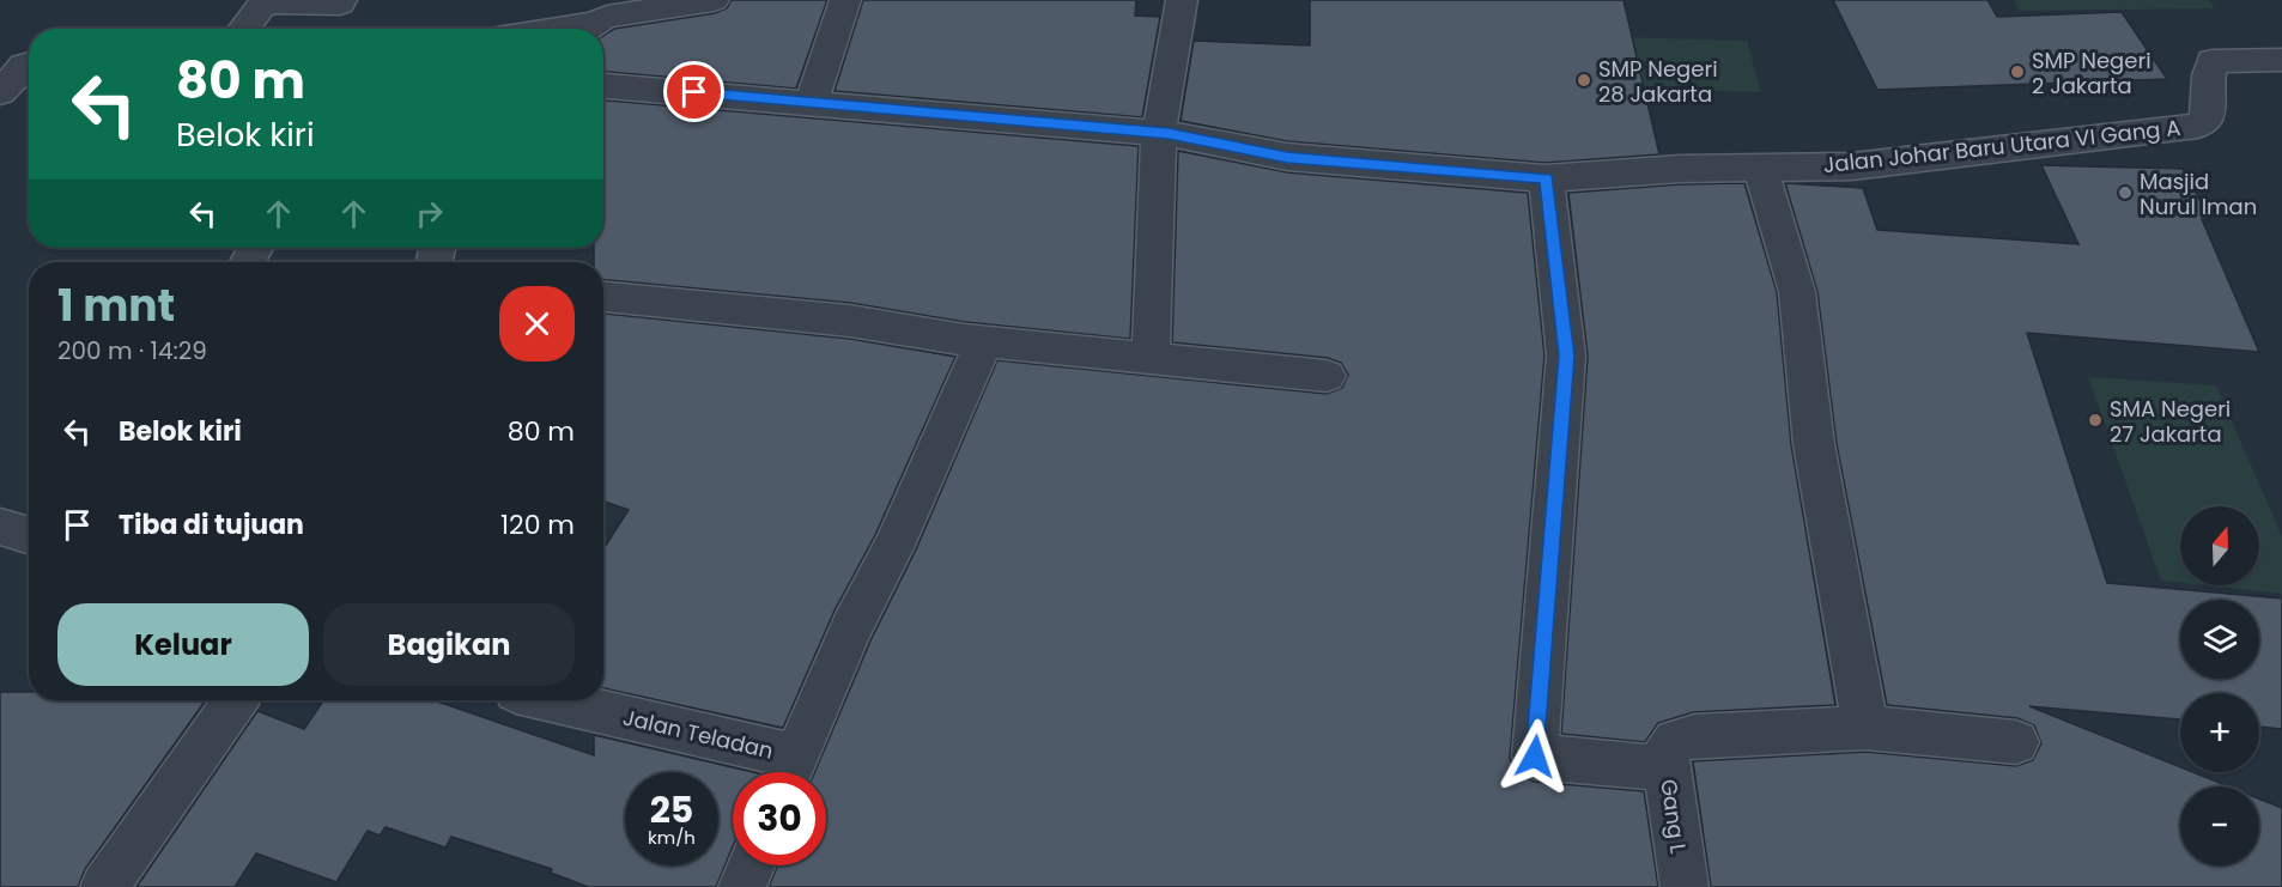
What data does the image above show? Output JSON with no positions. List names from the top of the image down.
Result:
{
  "streets": {
    "street": ["Jalan Johar Baru Utara VI Gang A", "Jalan Teladan", "Gang L"]
  },
  "crossings": [
    ["Jalan Johar Baru Utara VI Gang A", "Gang L"]
  ],
  "places": [
    "SMP Negeri 2 Jakarta",
    "SMP Negeri 28 Jakarta",
    "Masjid Nurul Iman",
    "SMA Negeri 27 Jakarta"
  ],
  "north": "top",
  "page": {
    "turn": ["80 m", "Belok kiri"],
    "heading": ["1 mnt", "200 m · 14:29"],
    "list": [
      {
        "name": "Belok kiri",
        "value": "80 m"
      },
      {
        "name": "Tiba di tujuan",
        "value": "120 m"
      }
    ],
    "map_buttons": ["+", "−"],
    "buttons": ["Keluar", "Bagikan"],
    "speed": "25 km/h",
    "limit": "30"
  }
}
